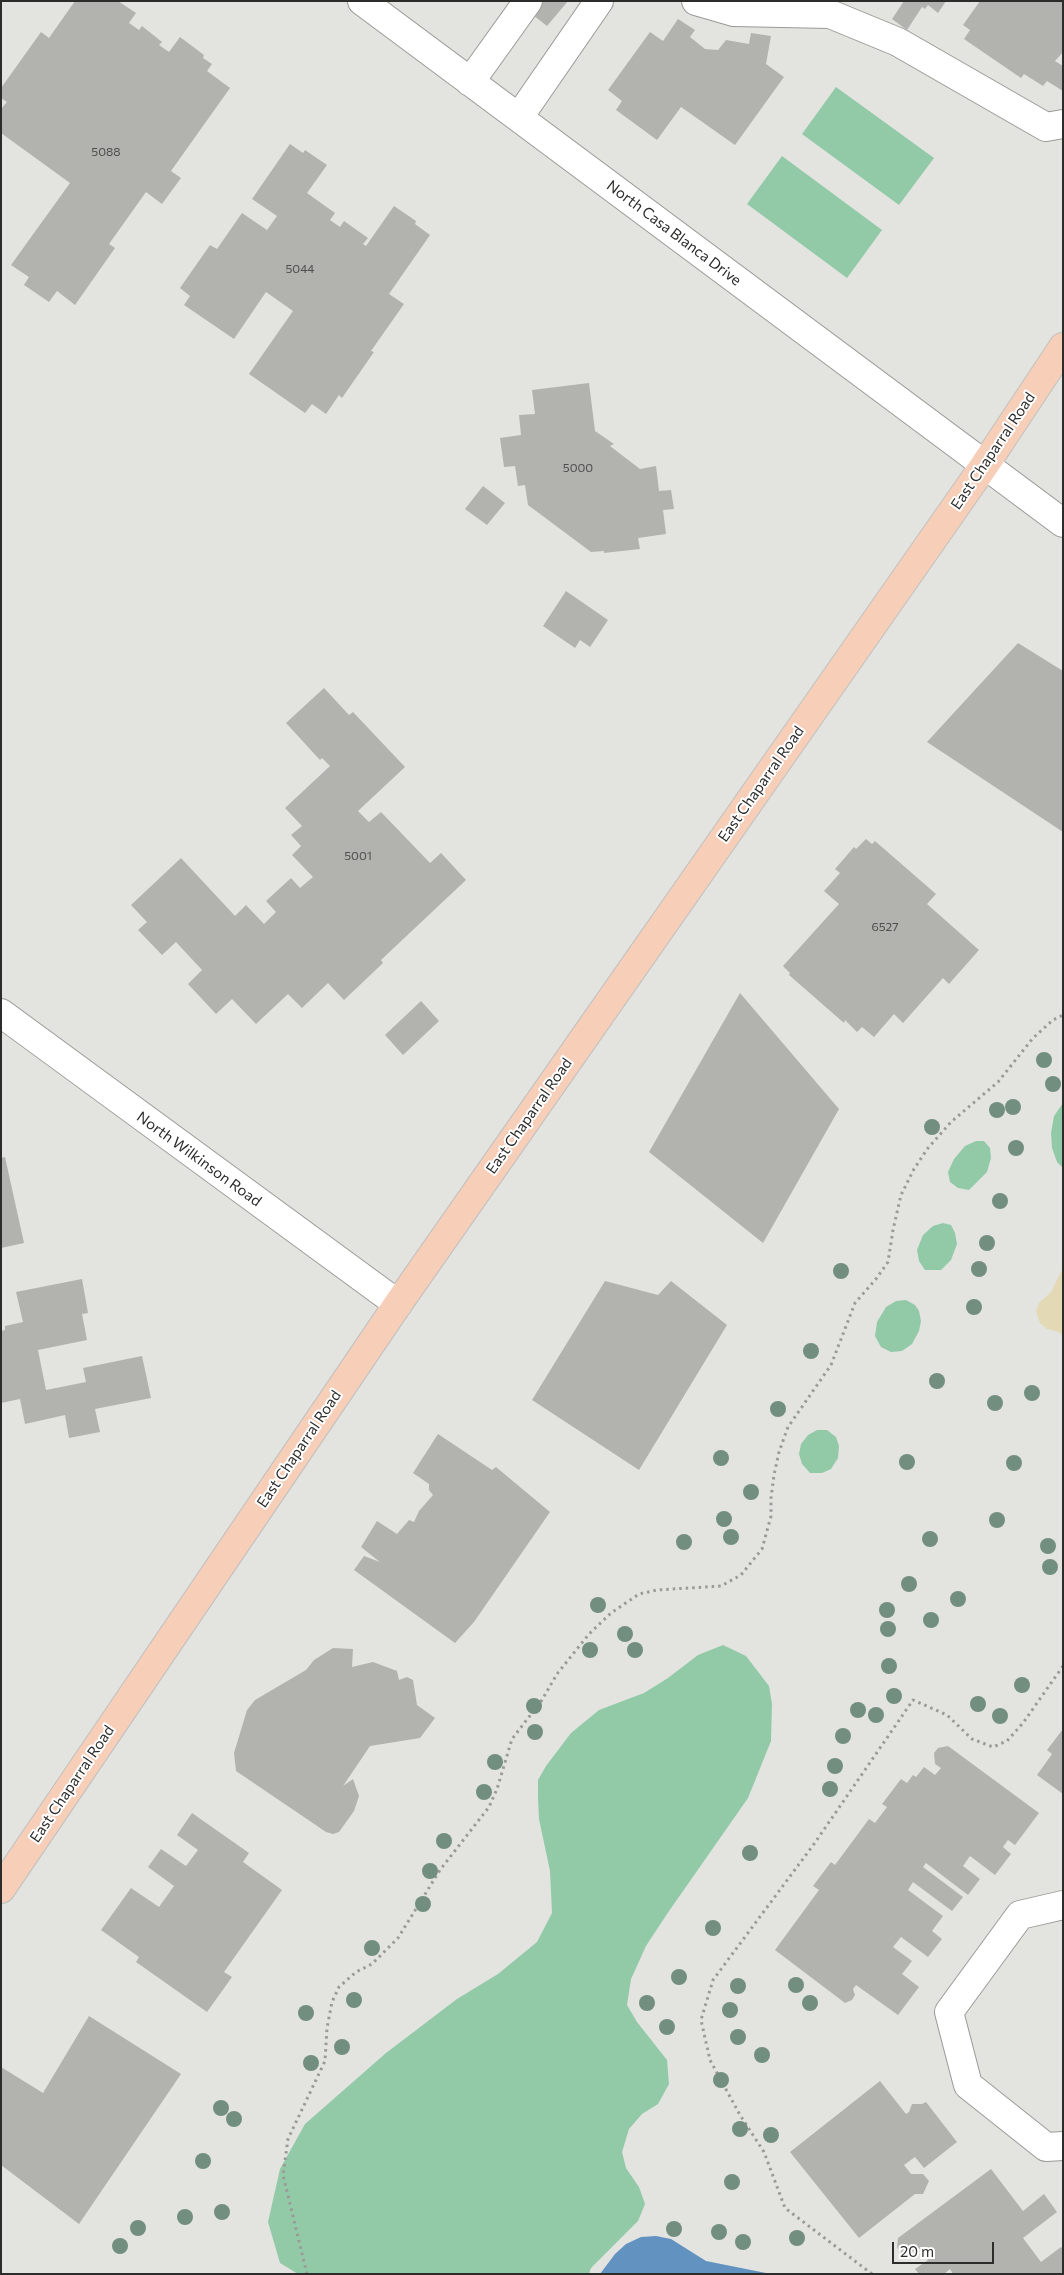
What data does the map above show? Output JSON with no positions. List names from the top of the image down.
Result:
{
  "streets": {
    "main road": ["East Chaparral Road"],
    "street": ["North Casa Blanca Drive", "North Wilkinson Road"]
  },
  "crossings": [
    ["North Casa Blanca Drive", "East Chaparral Road"],
    ["East Chaparral Road", "North Wilkinson Road"]
  ],
  "house_numbers": [
    "5088",
    "5044",
    "5000",
    "5001",
    "6527"
  ],
  "scale_bar": "20 m"
}
